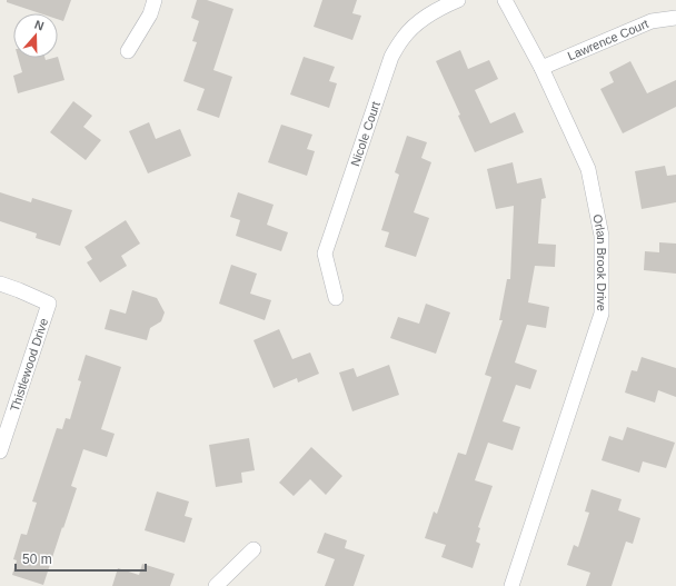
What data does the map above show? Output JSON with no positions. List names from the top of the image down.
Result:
{
  "streets": {
    "street": [
      "Lawrence Court",
      "Nicole Court",
      "Orlan Brook Drive",
      "Thistlewood Drive"
    ]
  },
  "crossings": [
    ["Lawrence Court", "Orlan Brook Drive"]
  ],
  "scale_bar": "50 m",
  "north": "top"
}
